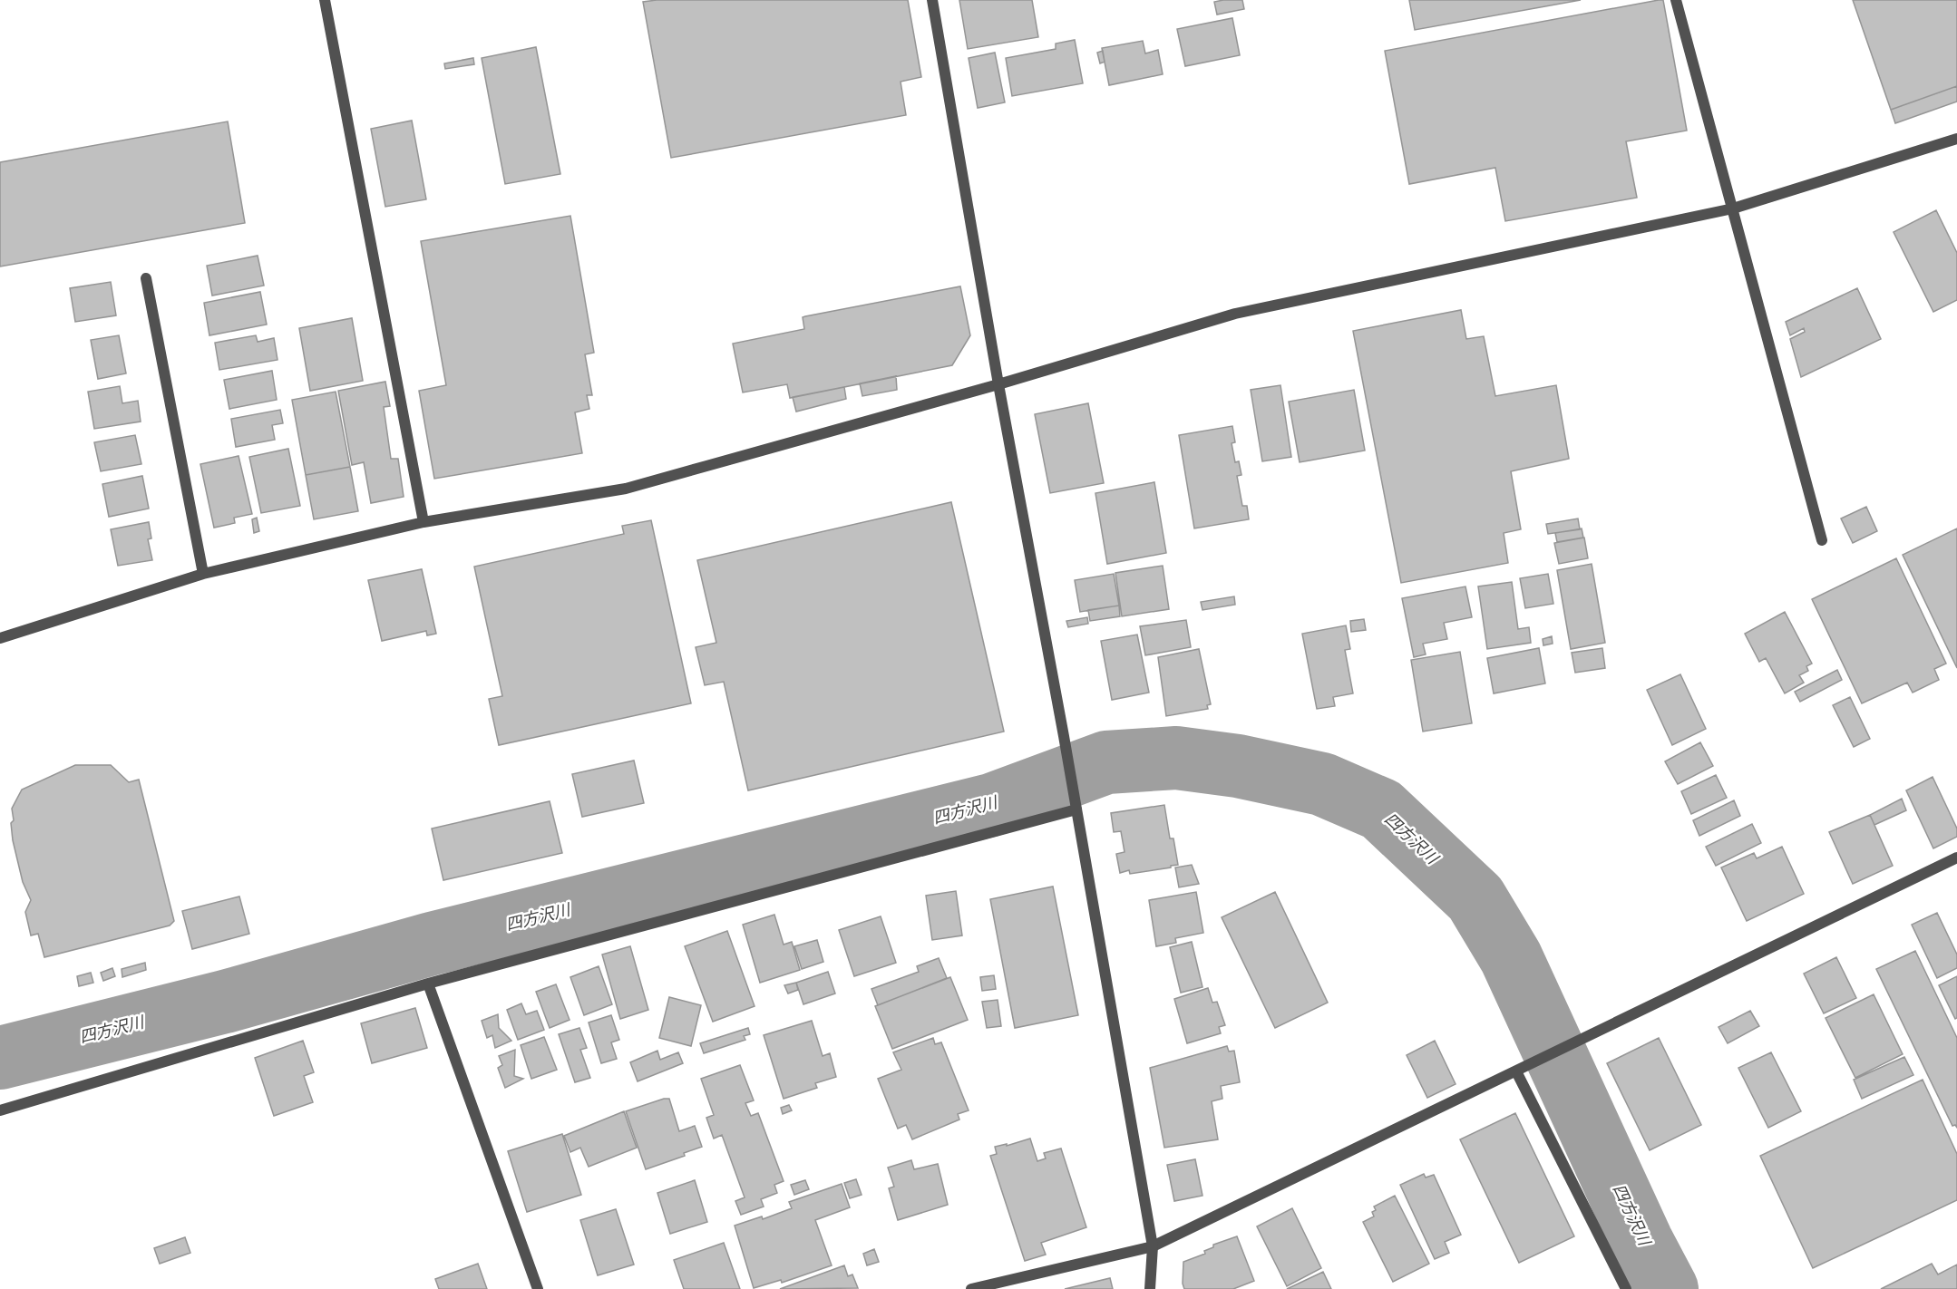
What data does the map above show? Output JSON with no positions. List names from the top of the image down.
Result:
{
  "water": ["四方沢川"]
}
